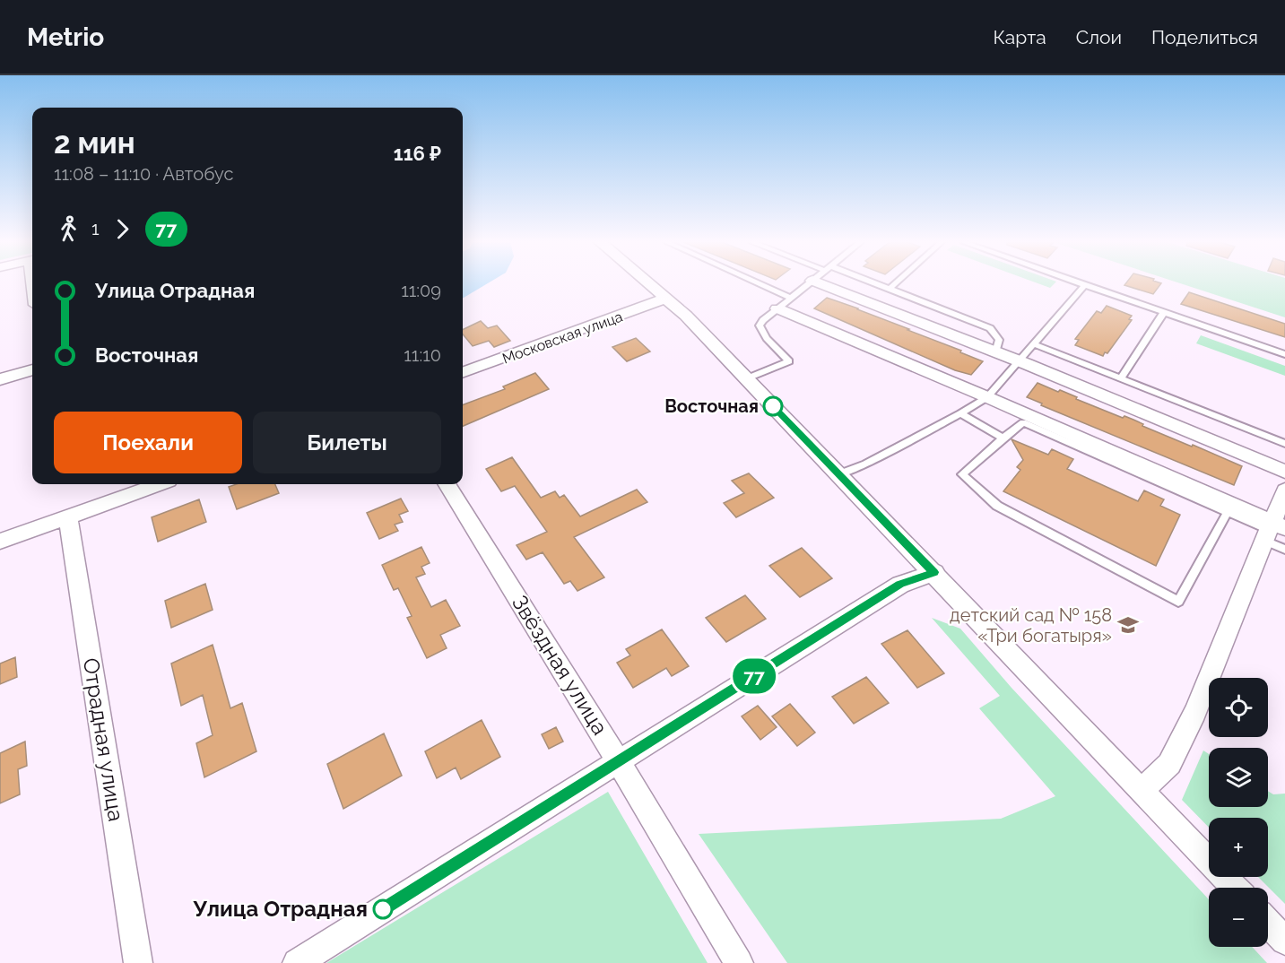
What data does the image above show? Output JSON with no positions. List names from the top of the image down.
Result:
{
  "streets": {
    "street": ["Московская улица", "Звёздная улица", "Отрадная улица"]
  },
  "places": {
    "other": ["Восточная", "Улица Отрадная"],
    "school or university": ["детский сад № 158 «Три богатыря»"]
  },
  "lines": ["bus line 77"],
  "page": {
    "header": "Metrio",
    "nav": ["Карта", "Слои", "Поделиться"],
    "on_map": "77",
    "heading": ["2 мин", "11:08 – 11:10 · Автобус", "116 ₽"],
    "legs": ["1", "77"],
    "list": [
      {
        "name": "Улица Отрадная",
        "value": "11:09"
      },
      {
        "name": "Восточная",
        "value": "11:10"
      }
    ],
    "buttons": ["Поехали", "Билеты"],
    "map_buttons": ["+", "−"]
  }
}
